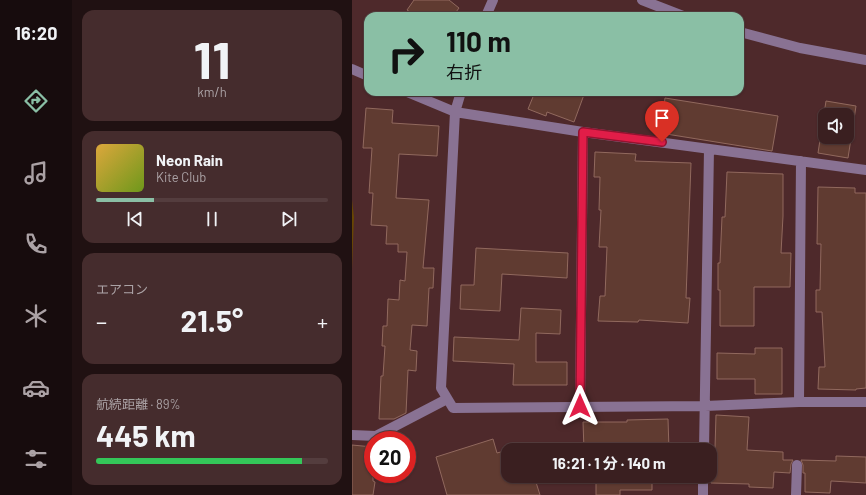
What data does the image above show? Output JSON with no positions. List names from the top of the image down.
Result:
{
  "page": {
    "tabs": "16:20",
    "tile": [
      ["11", "km/h"],
      "エアコン",
      ["航続距離 · 89%", "445 km"]
    ],
    "turn": ["110 m", "右折"],
    "song": ["Neon Rain", "Kite Club"],
    "heat": ["−", "21.5°", "+"],
    "limit": "20",
    "trip": "16:21 · 1 分 · 140 m"
  }
}
